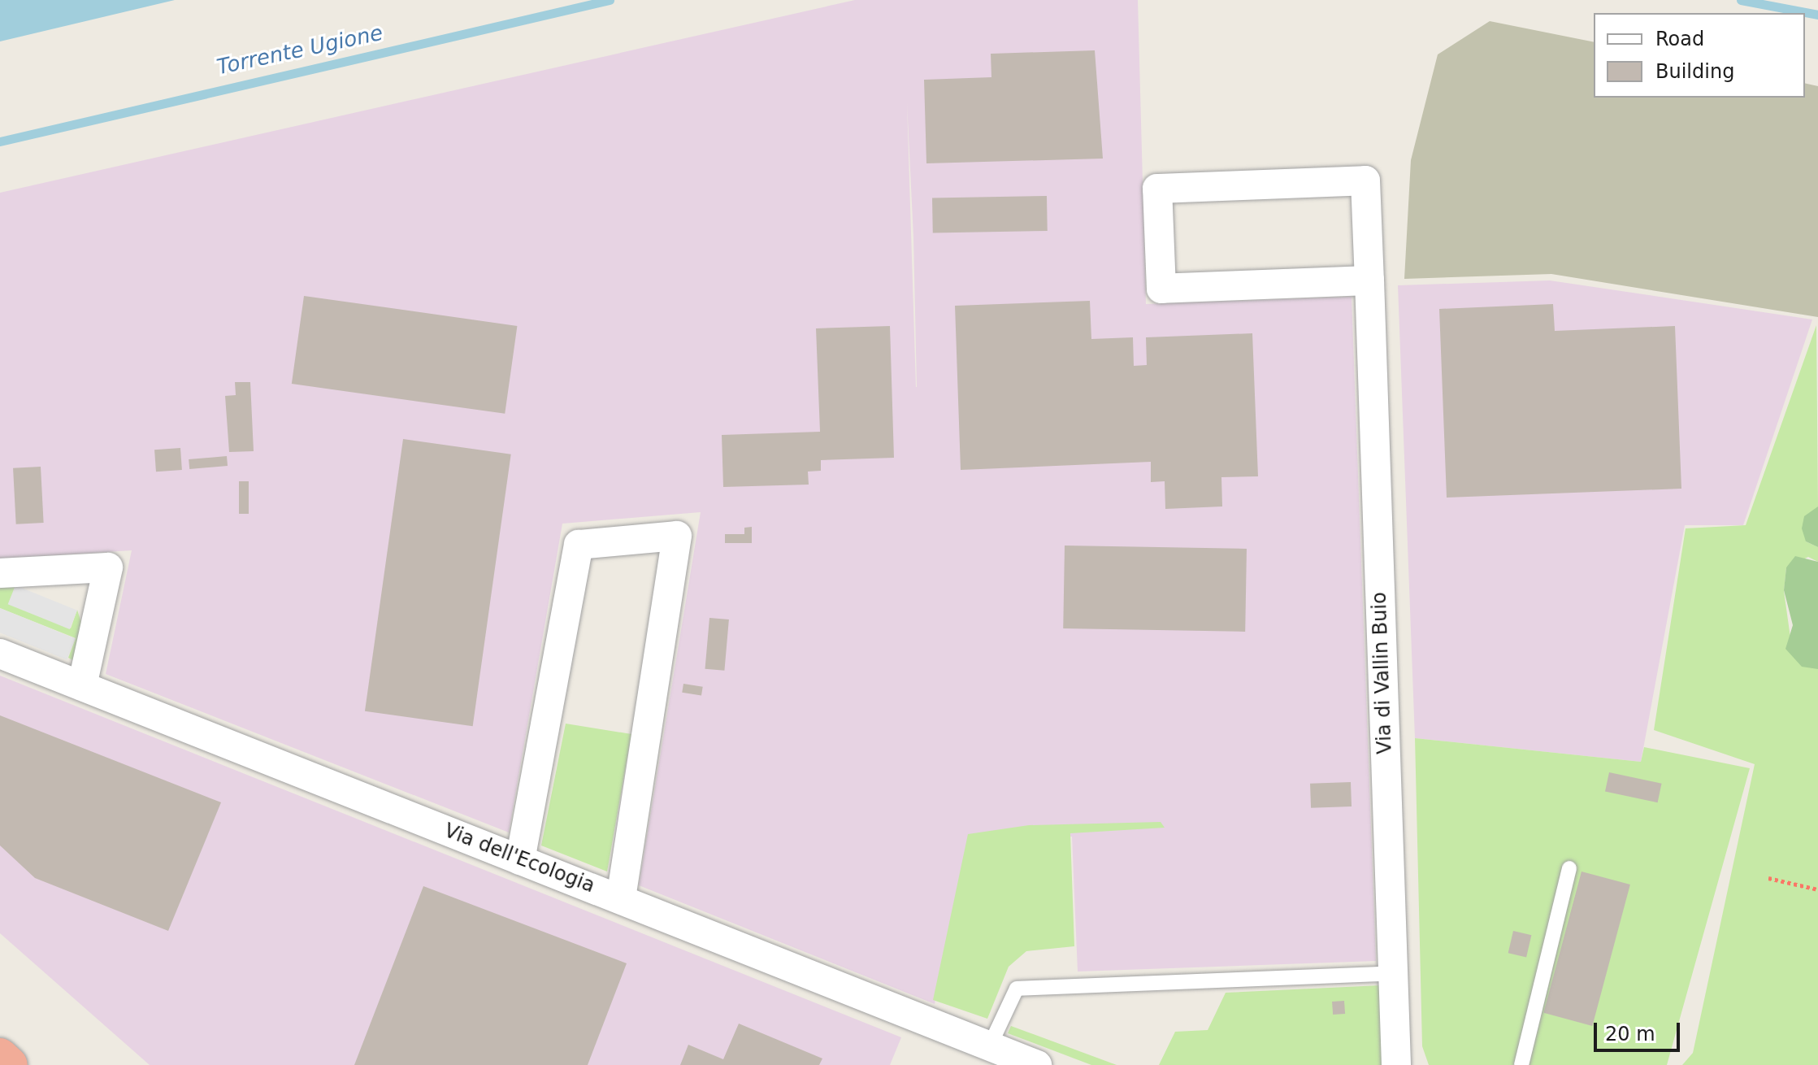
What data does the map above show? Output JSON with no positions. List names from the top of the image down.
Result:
{
  "streets": {
    "street": ["Via di Vallin Buio", "Via dell'Ecologia"]
  },
  "water": ["Torrente Ugione"],
  "legend": ["Road", "Building"],
  "scale_bar": "20 m"
}
